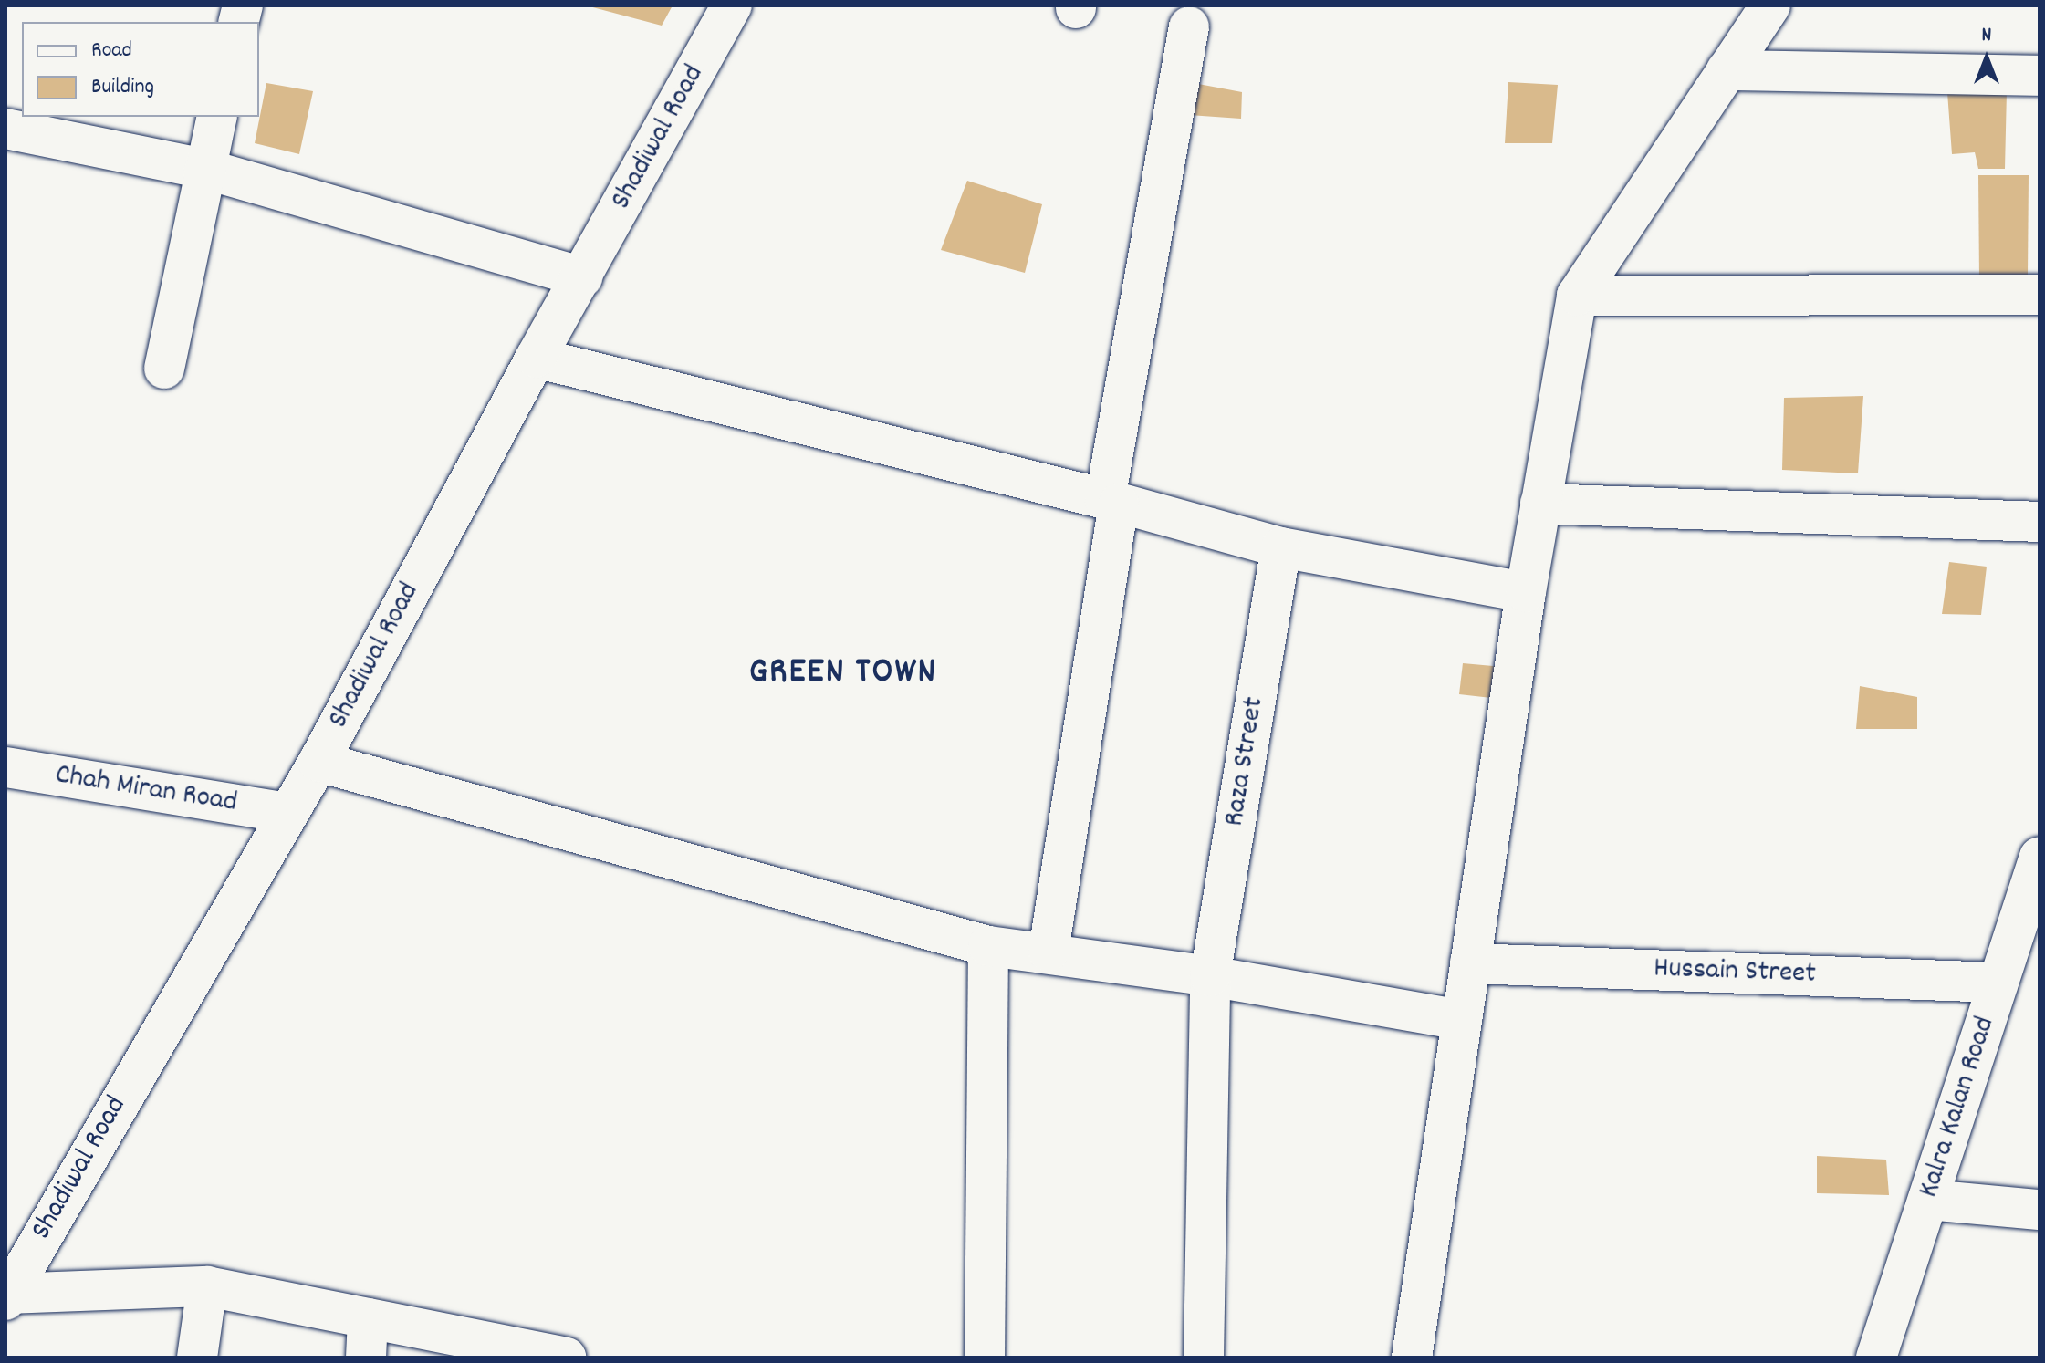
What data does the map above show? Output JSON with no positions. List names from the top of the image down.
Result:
{
  "streets": {
    "street": [
      "Shadiwal Road",
      "Raza Street",
      "Chah Miran Road",
      "Hussain Street",
      "Kalra Kalan Road"
    ]
  },
  "crossings": [
    ["Shadiwal Road", "Chah Miran Road"],
    ["Hussain Street", "Kalra Kalan Road"]
  ],
  "districts": ["GREEN TOWN"],
  "legend": ["Road", "Building"],
  "north": "top"
}
